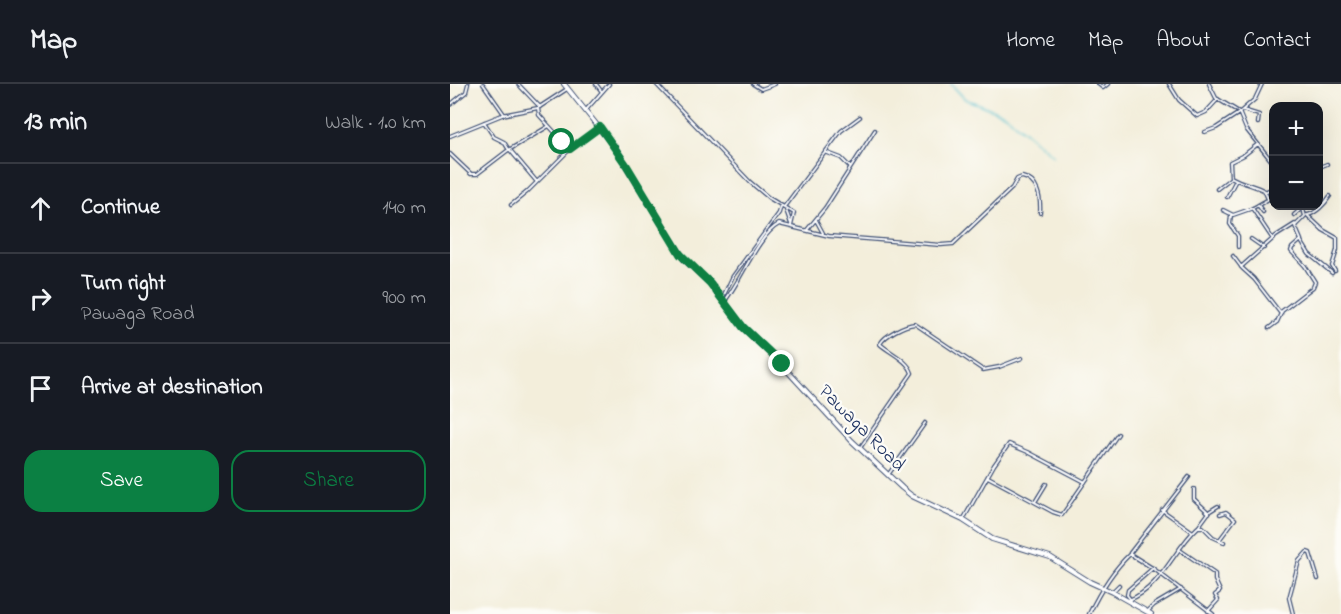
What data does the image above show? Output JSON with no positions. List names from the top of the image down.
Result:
{
  "streets": {
    "main road": ["Pawaga Road"]
  },
  "page": {
    "header": "Map",
    "nav": [
      "Home",
      "Map",
      "About",
      "Contact"
    ],
    "heading": ["13 min", "Walk · 1.0 km"],
    "map_buttons": ["+", "−"],
    "list": [
      ["Continue", "140 m"],
      ["Turn right", "Pawaga Road", "900 m"],
      "Arrive at destination"
    ],
    "buttons": ["Save", "Share"]
  }
}
